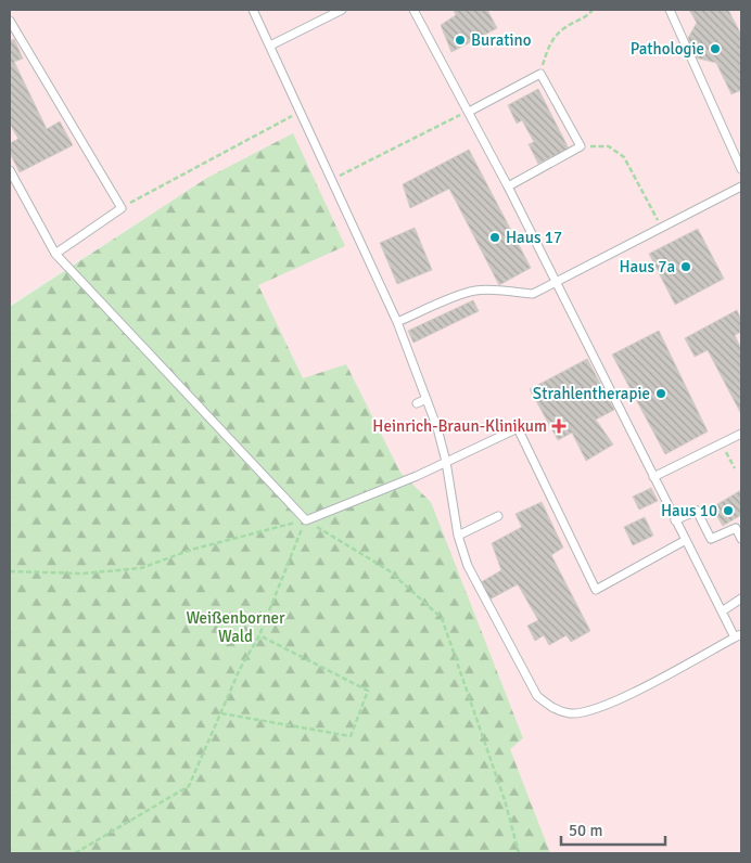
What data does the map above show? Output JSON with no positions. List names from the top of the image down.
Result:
{
  "parks": ["Weißenborner Wald"],
  "places": {
    "other": [
      "Buratino",
      "Pathologie",
      "Haus 17",
      "Haus 7a",
      "Strahlentherapie",
      "Haus 10"
    ],
    "health": ["Heinrich-Braun-Klinikum"]
  },
  "scale_bar": "50 m"
}
